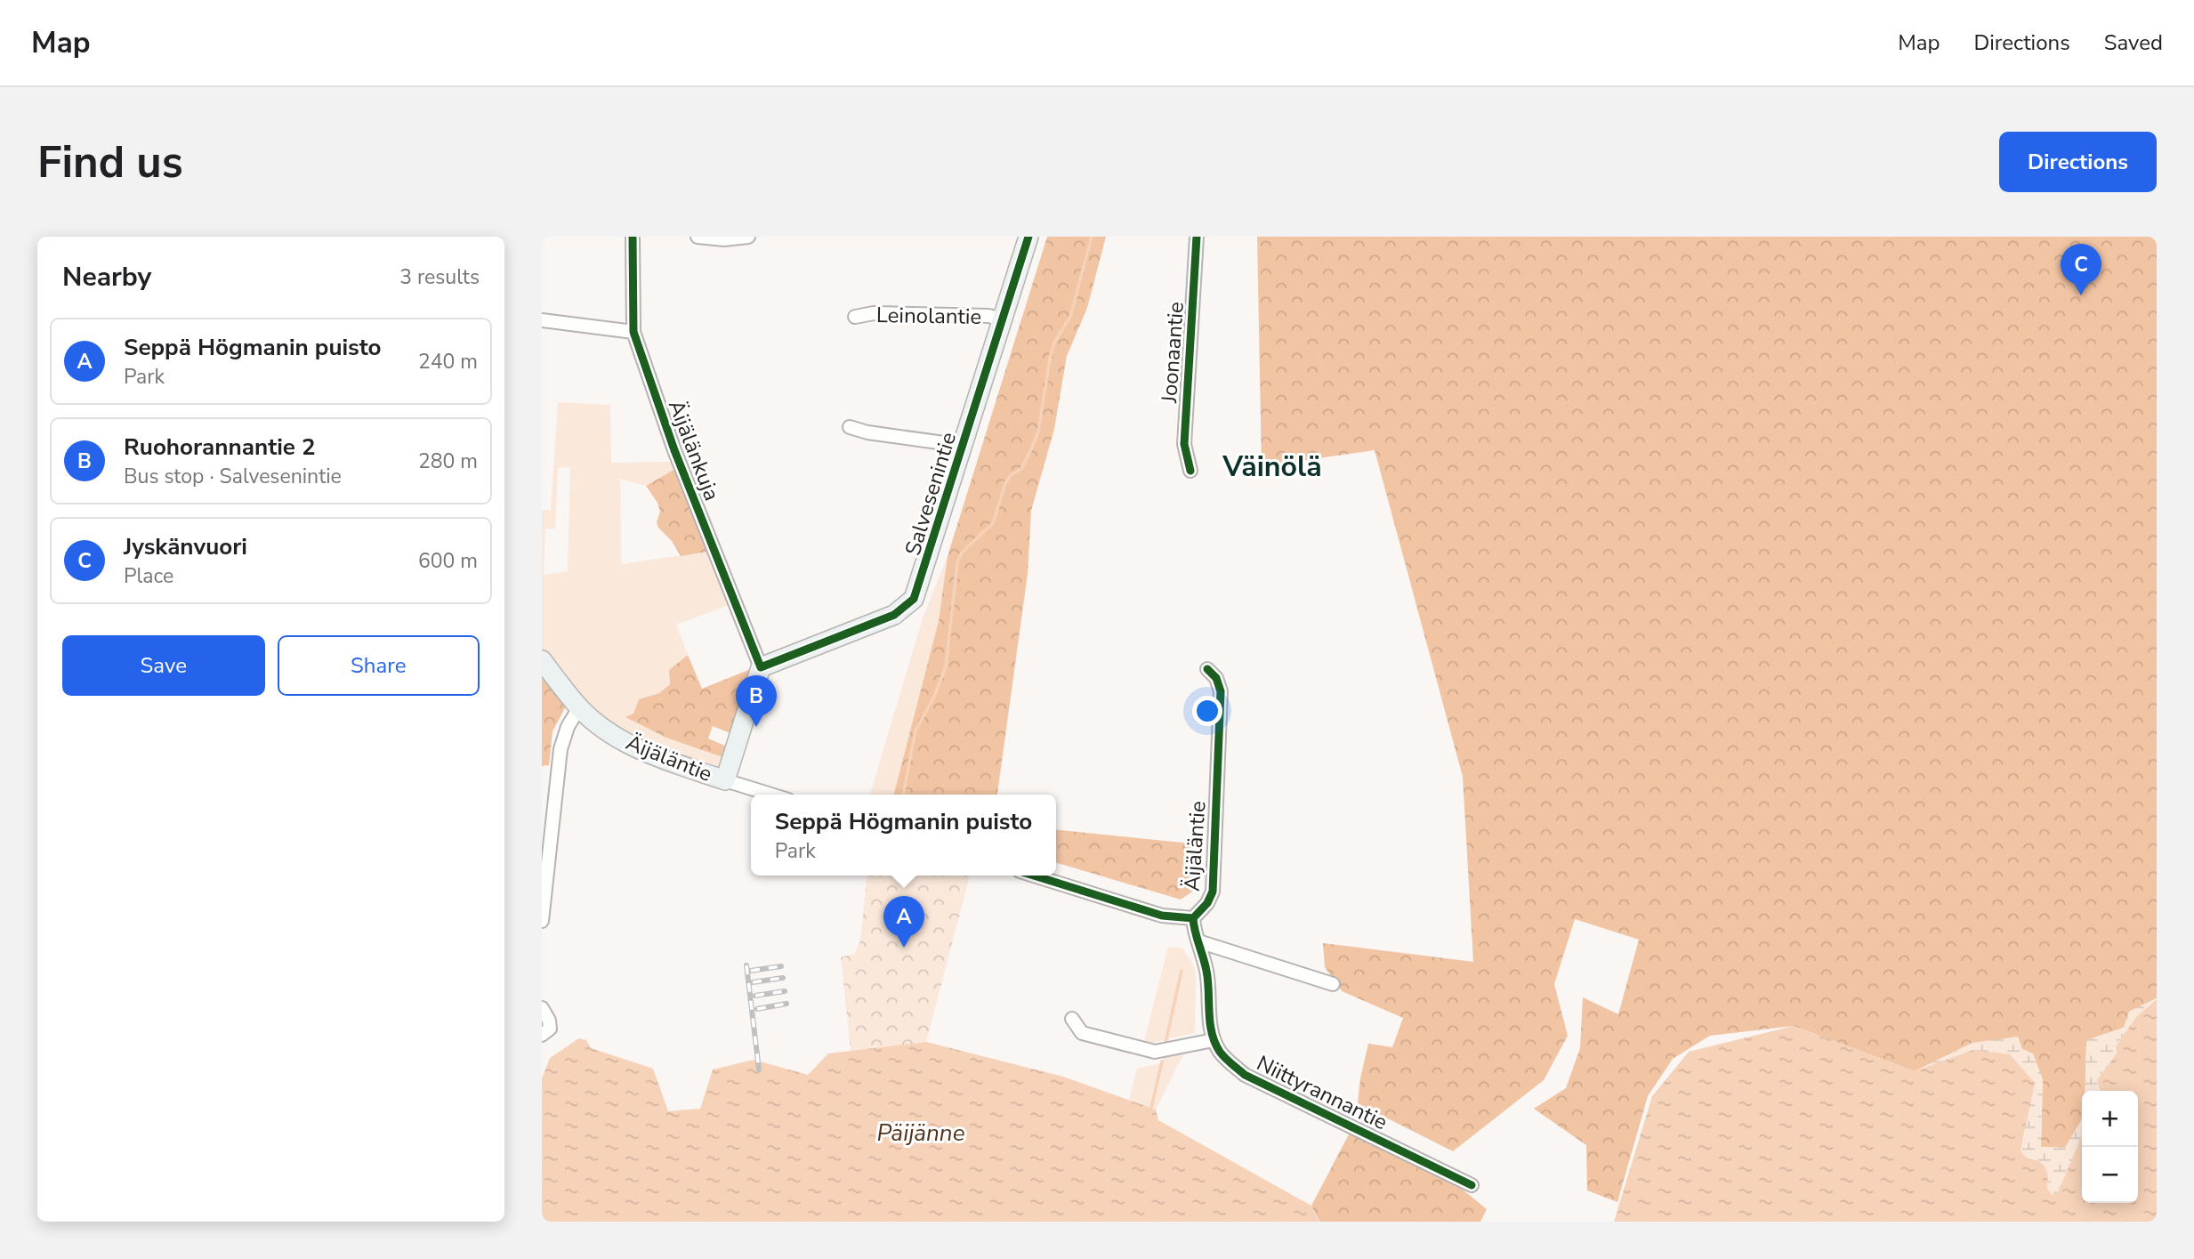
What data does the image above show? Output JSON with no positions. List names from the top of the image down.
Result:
{
  "streets": {
    "street": [
      "Leinolantie",
      "Joonaantie",
      "Äijälänkuja",
      "Salvesenintie",
      "Äijäläntie",
      "Niittyrannantie"
    ]
  },
  "crossings": [
    ["Leinolantie", "Salvesenintie"],
    ["Äijälänkuja", "Salvesenintie"]
  ],
  "districts": ["Väinölä"],
  "water": ["Päijänne"],
  "page": {
    "header": "Map",
    "nav": ["Map", "Directions", "Saved"],
    "buttons": [
      "Directions",
      ["Save", "Share"]
    ],
    "title": "Find us",
    "heading": ["Nearby", "3 results"],
    "pins": ["C", "B", "A"],
    "list": [
      {
        "mark": "A",
        "name": "Seppä Högmanin puisto",
        "note": "Park",
        "value": "240 m"
      },
      {
        "mark": "B",
        "name": "Ruohorannantie 2",
        "note": "Bus stop · Salvesenintie",
        "value": "280 m"
      },
      {
        "mark": "C",
        "name": "Jyskänvuori",
        "note": "Place",
        "value": "600 m"
      }
    ],
    "popup": ["Seppä Högmanin puisto", "Park"],
    "map_buttons": ["+", "−"]
  }
}
